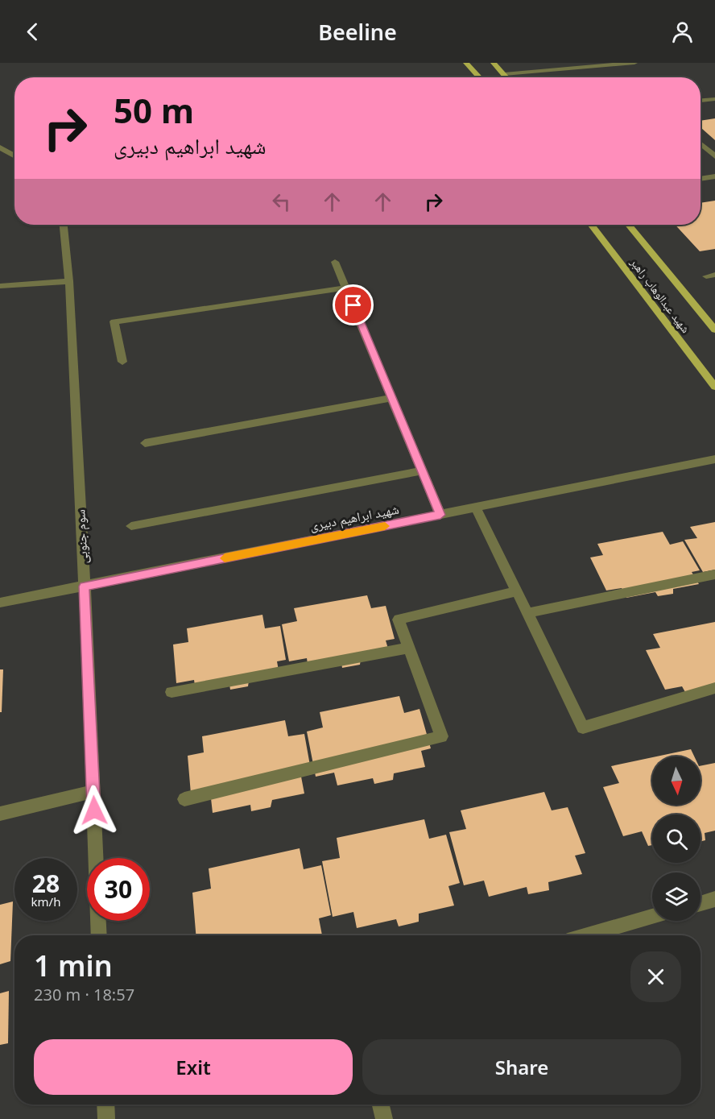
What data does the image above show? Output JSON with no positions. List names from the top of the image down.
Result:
{
  "streets": {
    "main road": ["شهید عبدالوهاب راهبر"],
    "street": ["شهید ابراهیم دبیری", "سوم جنوبی"]
  },
  "crossings": [
    ["شهید ابراهیم دبیری", "سوم جنوبی"]
  ],
  "north": "bottom",
  "page": {
    "header": "Beeline",
    "turn": ["50 m", "شهید ابراهیم دبیری"],
    "speed": "28 km/h",
    "limit": "30",
    "heading": ["1 min", "230 m · 18:57"],
    "buttons": ["Exit", "Share"]
  }
}
